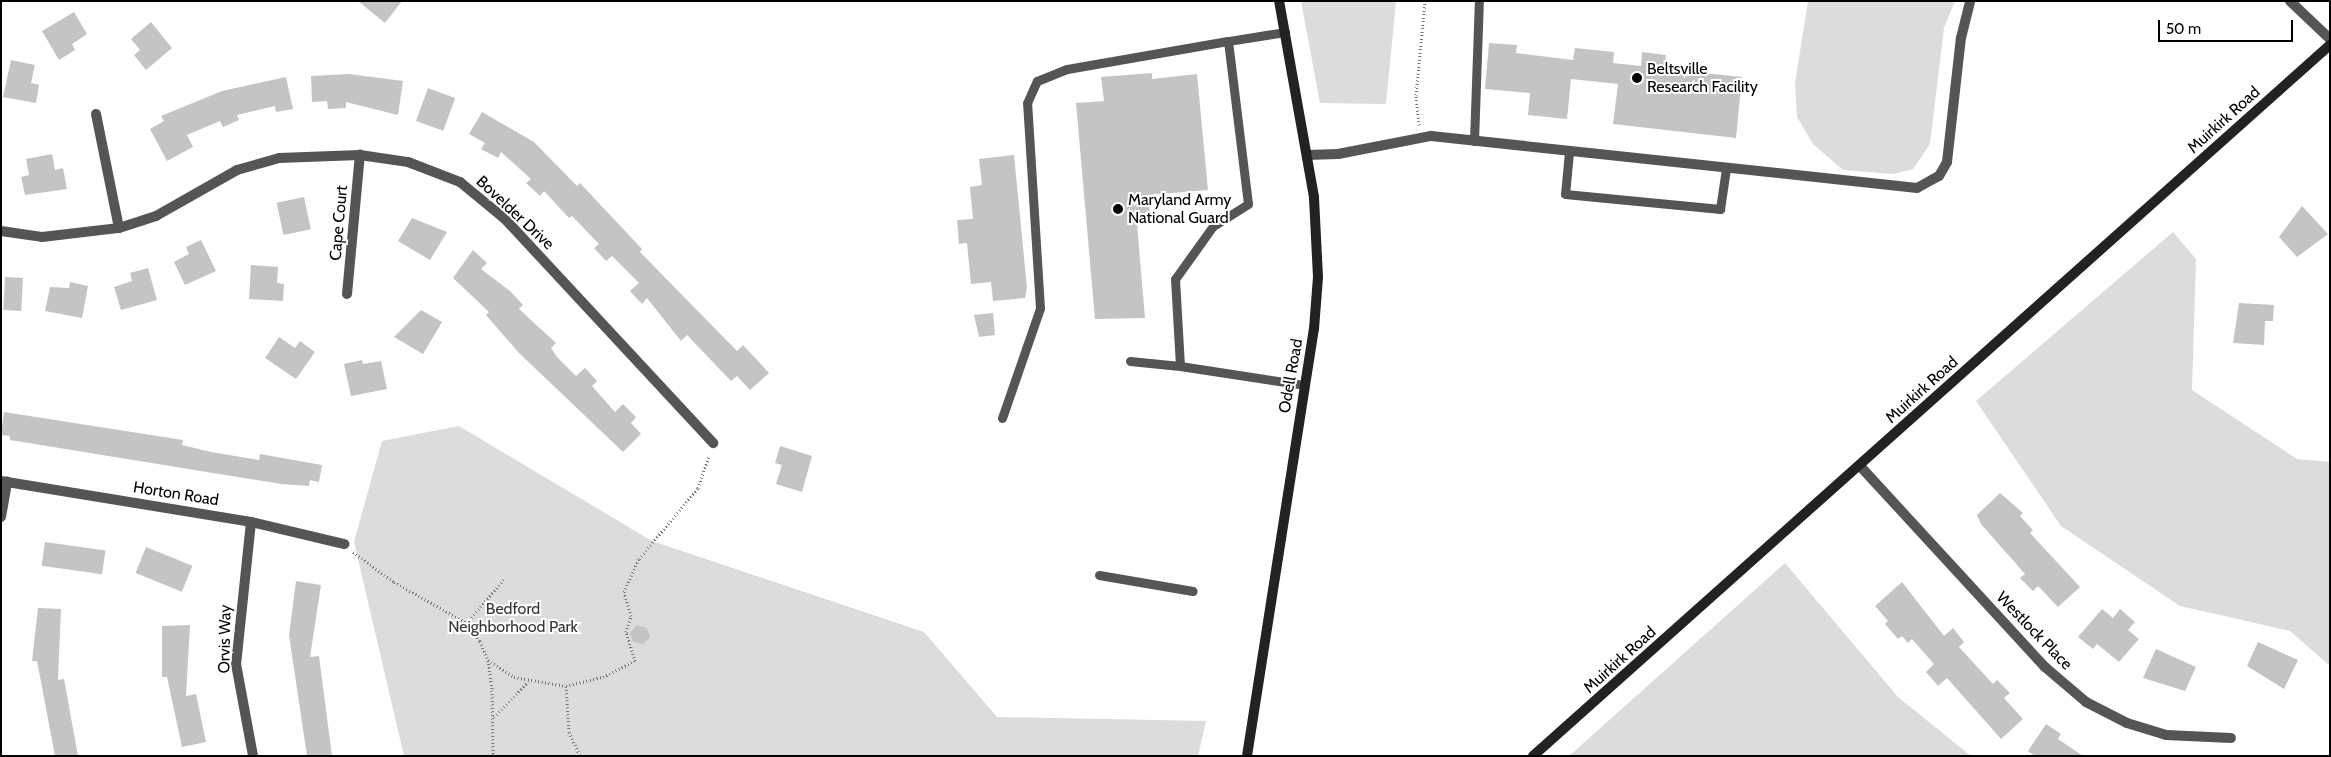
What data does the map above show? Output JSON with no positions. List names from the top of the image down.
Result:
{
  "streets": {
    "main road": ["Muirkirk Road", "Odell Road"],
    "street": [
      "Bovelder Drive",
      "Cape Court",
      "Horton Road",
      "Westlock Place",
      "Orvis Way"
    ]
  },
  "crossings": [
    ["Muirkirk Road", "Westlock Place"],
    ["Bovelder Drive", "Cape Court"],
    ["Horton Road", "Orvis Way"]
  ],
  "parks": ["Bedford Neighborhood Park"],
  "places": ["Beltsville Research Facility", "Maryland Army National Guard"],
  "scale_bar": "50 m"
}
